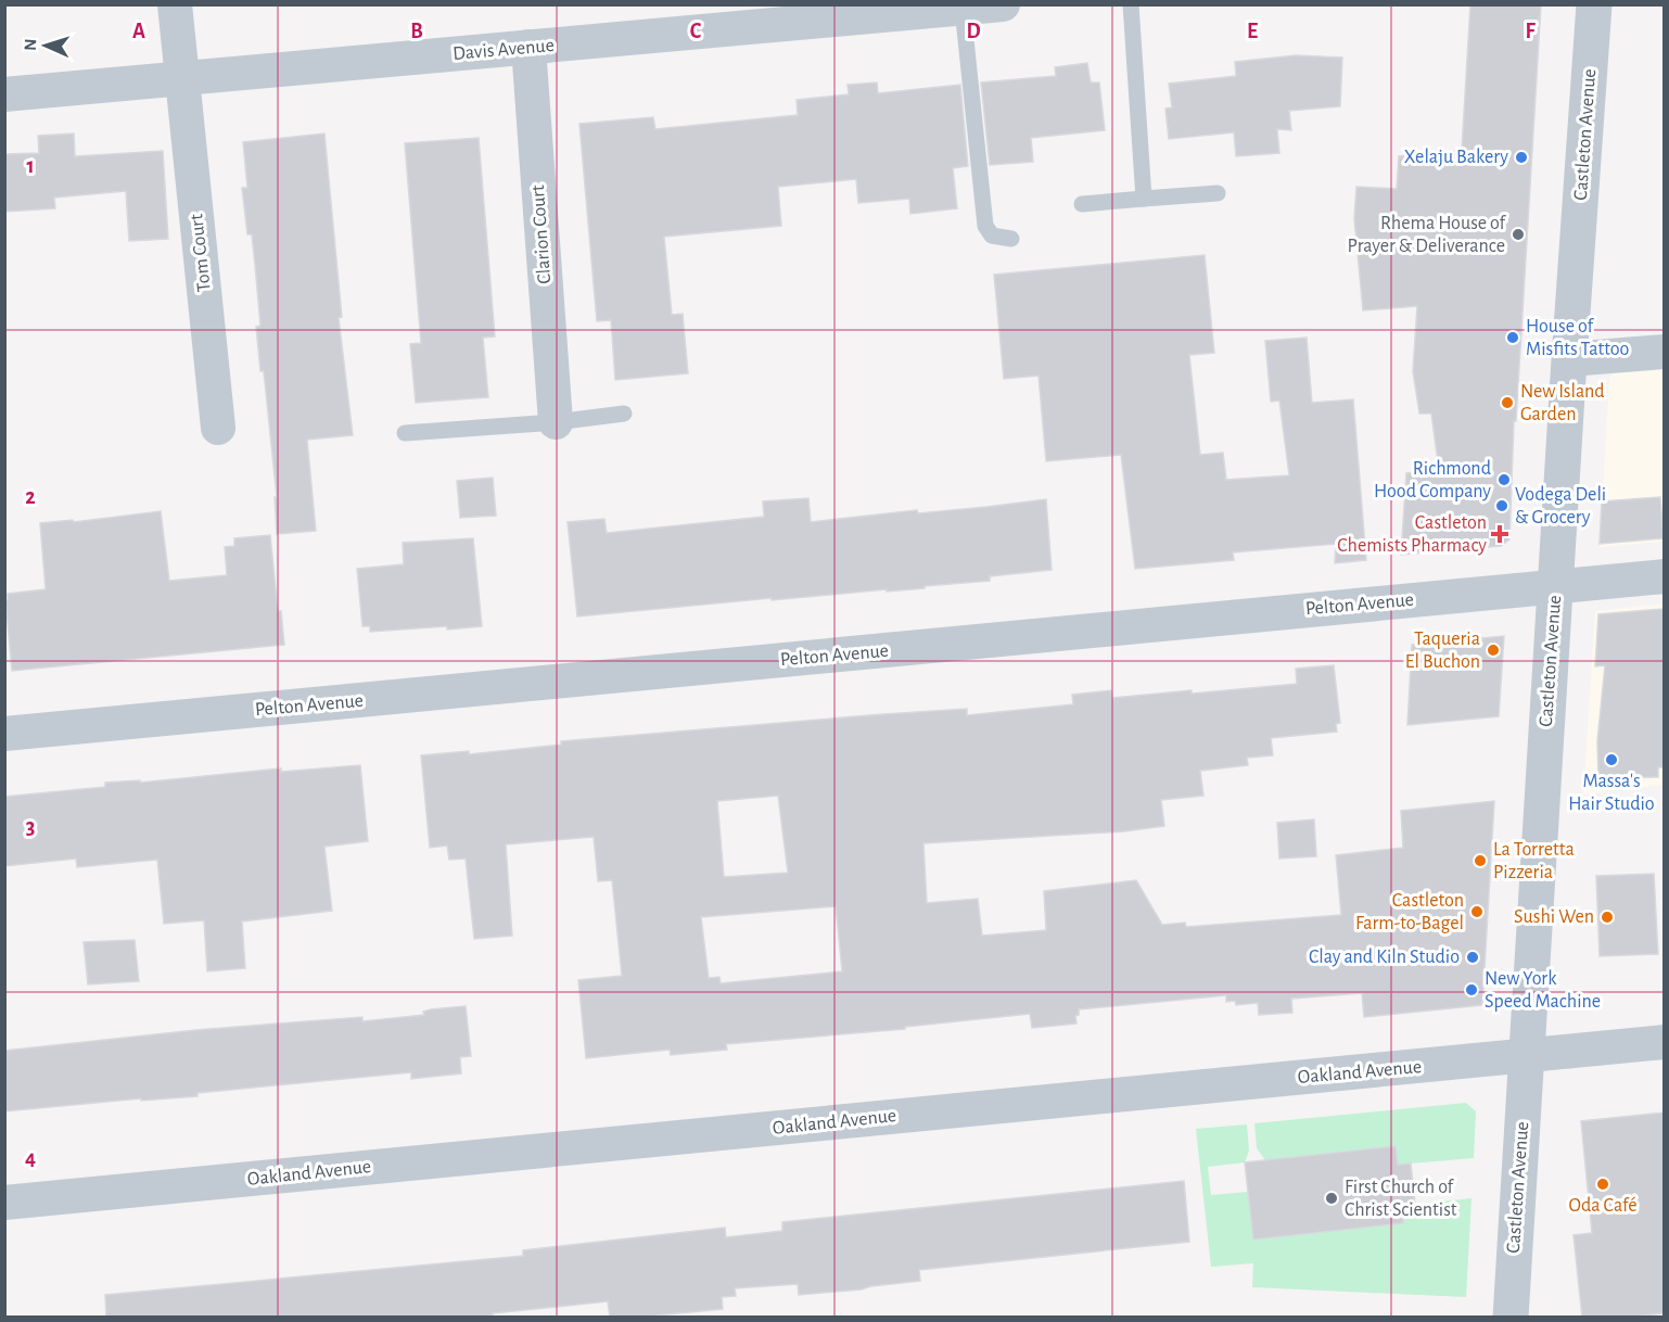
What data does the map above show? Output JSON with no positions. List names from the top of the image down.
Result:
{
  "streets": {
    "street": [
      "Davis Avenue",
      "Castleton Avenue",
      "Clarion Court",
      "Tom Court",
      "Pelton Avenue",
      "Oakland Avenue"
    ]
  },
  "crossings": [
    ["Davis Avenue", "Clarion Court"],
    ["Davis Avenue", "Tom Court"],
    ["Castleton Avenue", "Pelton Avenue"],
    ["Castleton Avenue", "Oakland Avenue"]
  ],
  "places": {
    "other": [
      "Xelaju Bakery",
      "Rhema House of Prayer & Deliverance",
      "House of Misfits Tattoo",
      "New Island Garden",
      "Richmond Hood Company",
      "Vodega Deli & Grocery",
      "Taqueria El Buchon",
      "Massa's Hair Studio",
      "La Torretta Pizzeria",
      "Castleton Farm-to-Bagel",
      "Sushi Wen",
      "Clay and Kiln Studio",
      "New York Speed Machine",
      "Oda Café",
      "First Church of Christ Scientist"
    ],
    "health": ["Castleton Chemists Pharmacy"]
  },
  "north": "left",
  "grid": {
    "columns": [
      "A",
      "B",
      "C",
      "D",
      "E",
      "F"
    ],
    "rows": [
      "1",
      "2",
      "3",
      "4"
    ]
  }
}
